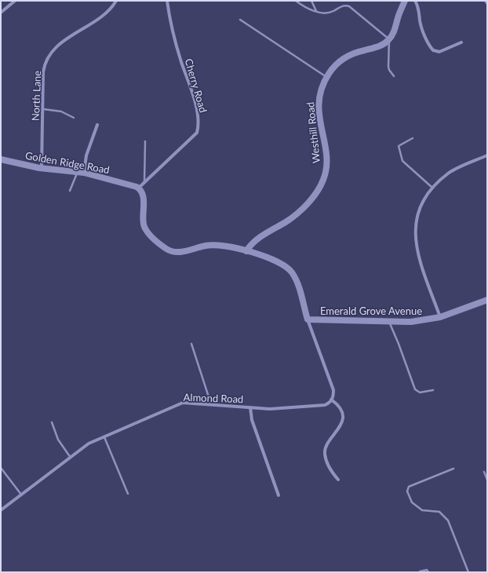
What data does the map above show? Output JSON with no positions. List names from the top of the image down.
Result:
{
  "streets": {
    "street": [
      "Cherry Road",
      "North Lane",
      "Westhill Road",
      "Golden Ridge Road",
      "Emerald Grove Avenue",
      "Almond Road"
    ]
  },
  "crossings": [
    ["Cherry Road", "Golden Ridge Road"],
    ["North Lane", "Golden Ridge Road"]
  ]
}
